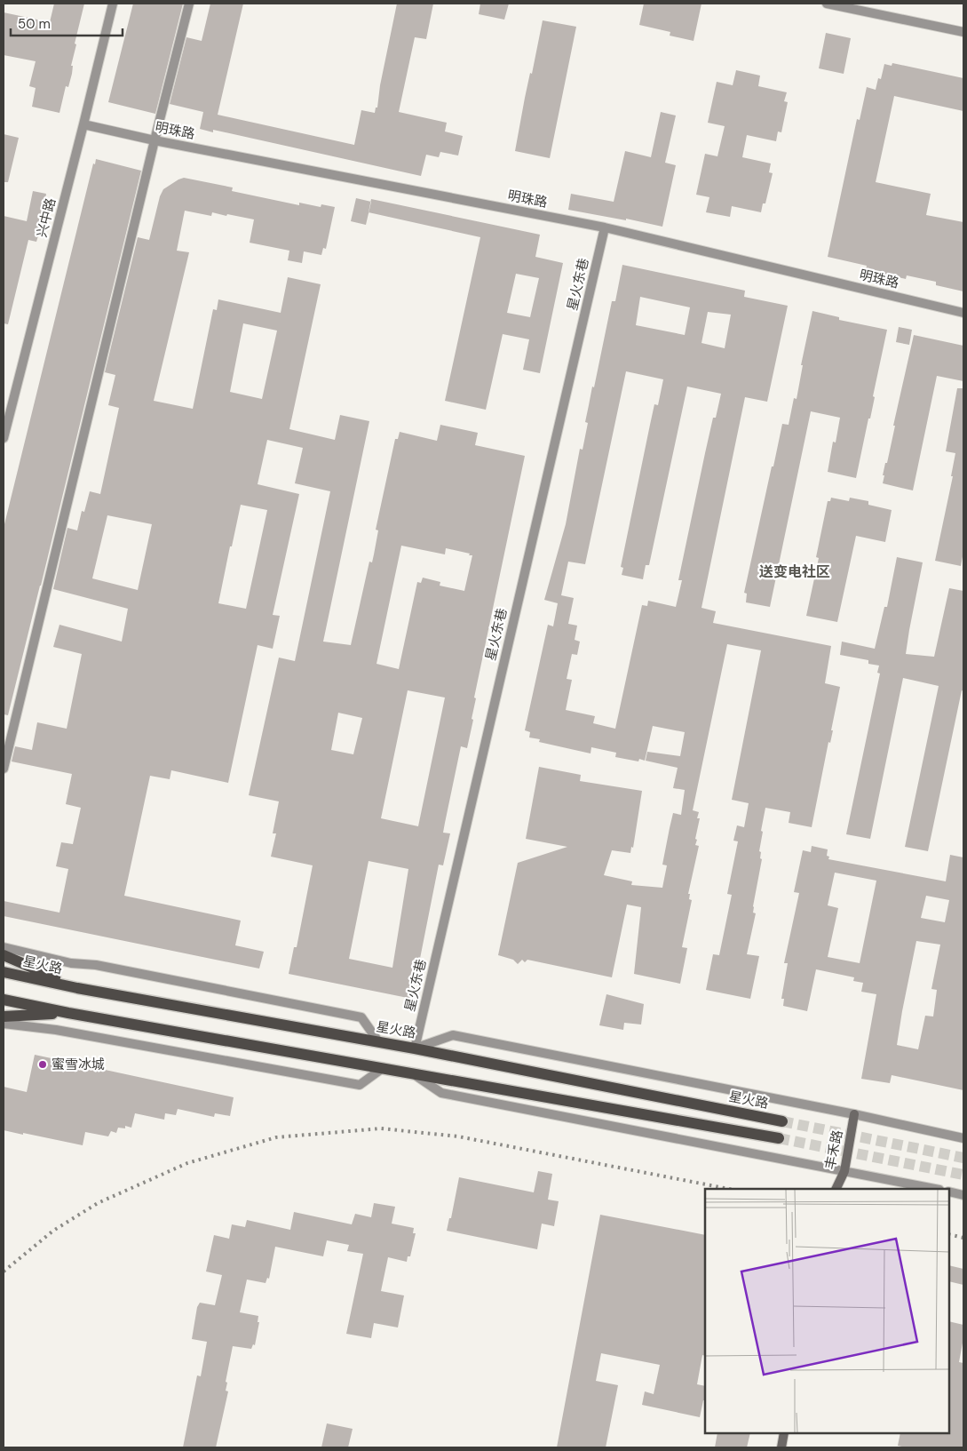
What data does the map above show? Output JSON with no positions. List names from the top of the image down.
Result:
{
  "streets": {
    "main road": ["星火路", "丰禾路"],
    "street": ["明珠路", "兴中路", "星火东巷"]
  },
  "crossings": [
    ["明珠路", "兴中路"],
    ["明珠路", "星火东巷"],
    ["星火东巷", "星火路"]
  ],
  "districts": ["送变电社区"],
  "places": ["蜜雪冰城"],
  "scale_bar": "50 m"
}
